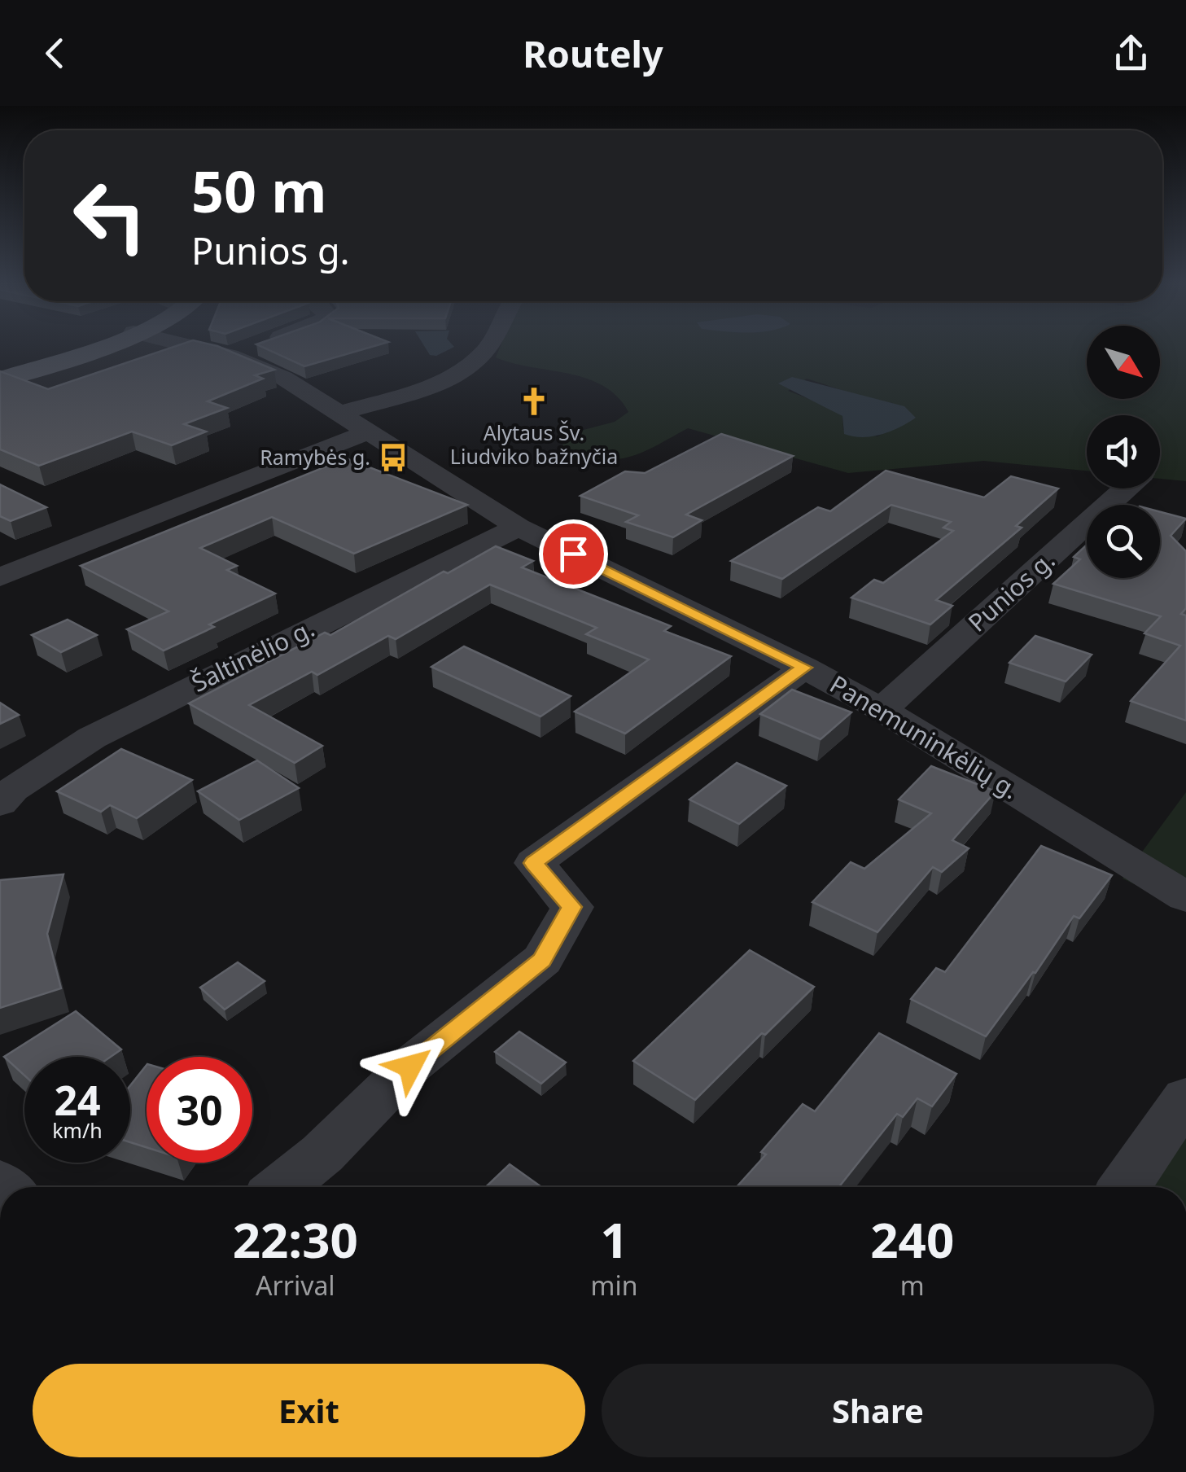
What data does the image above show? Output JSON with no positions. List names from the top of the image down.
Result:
{
  "streets": {
    "street": ["Punios g.", "Šaltinėlio g.", "Panemuninkėlių g."]
  },
  "crossings": [
    ["Punios g.", "Panemuninkėlių g."],
    ["Šaltinėlio g.", "Panemuninkėlių g."]
  ],
  "places": {
    "church": ["Alytaus Šv. Liudviko bažnyčia"],
    "bus stop": ["Ramybės g."]
  },
  "north": "bottom right",
  "page": {
    "header": "Routely",
    "turn": ["50 m", "Punios g."],
    "speed": "24 km/h",
    "limit": "30",
    "eta": [
      "22:30",
      "Arrival",
      "1",
      "min",
      "240",
      "m"
    ],
    "buttons": ["Exit", "Share"]
  }
}
